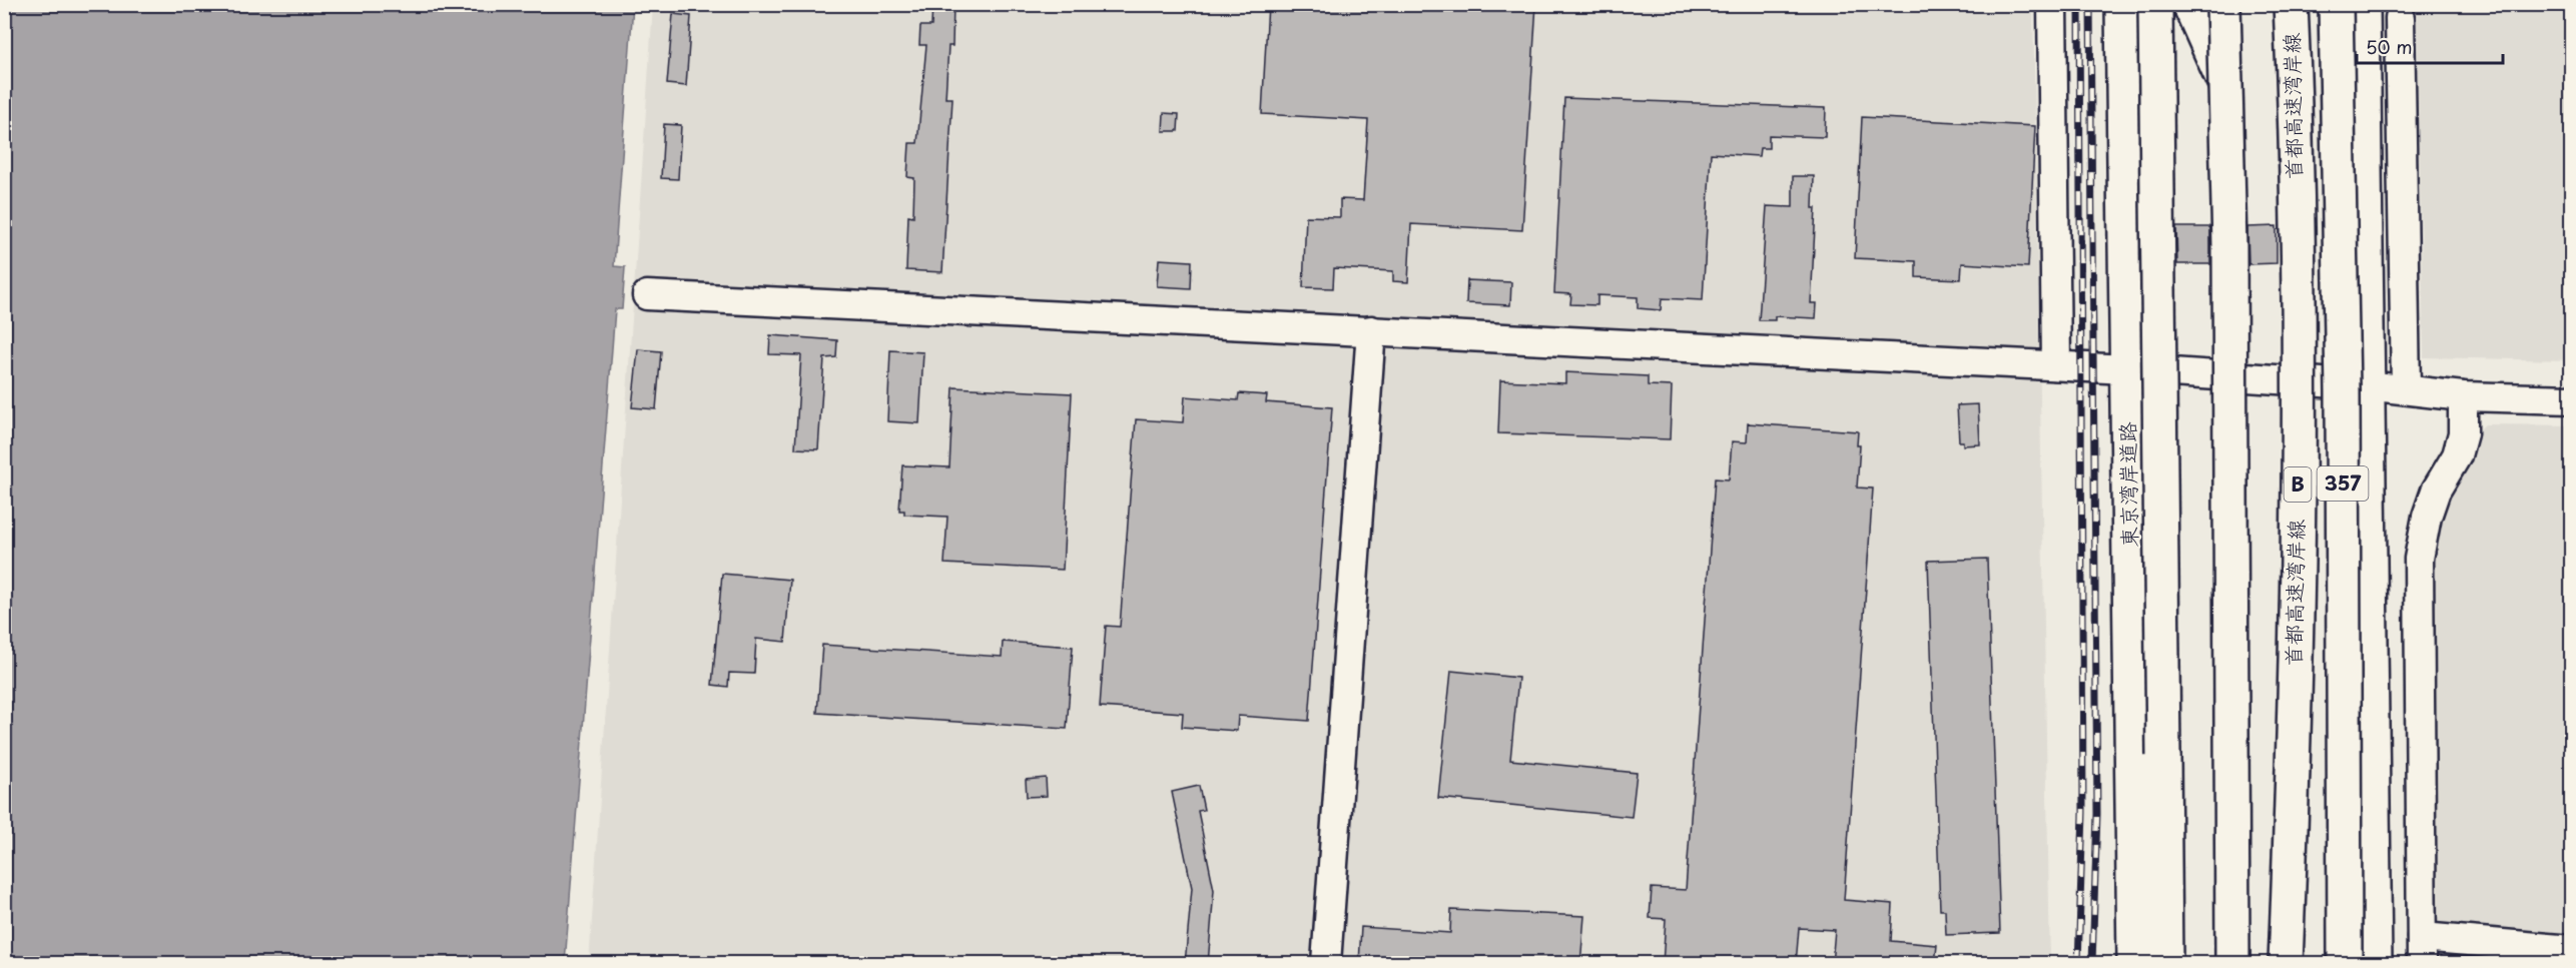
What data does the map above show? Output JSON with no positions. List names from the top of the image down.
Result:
{
  "streets": {
    "highway": [
      "首都高速湾岸線",
      "357",
      "東京湾岸道路",
      "B"
    ]
  },
  "scale_bar": "50 m"
}
